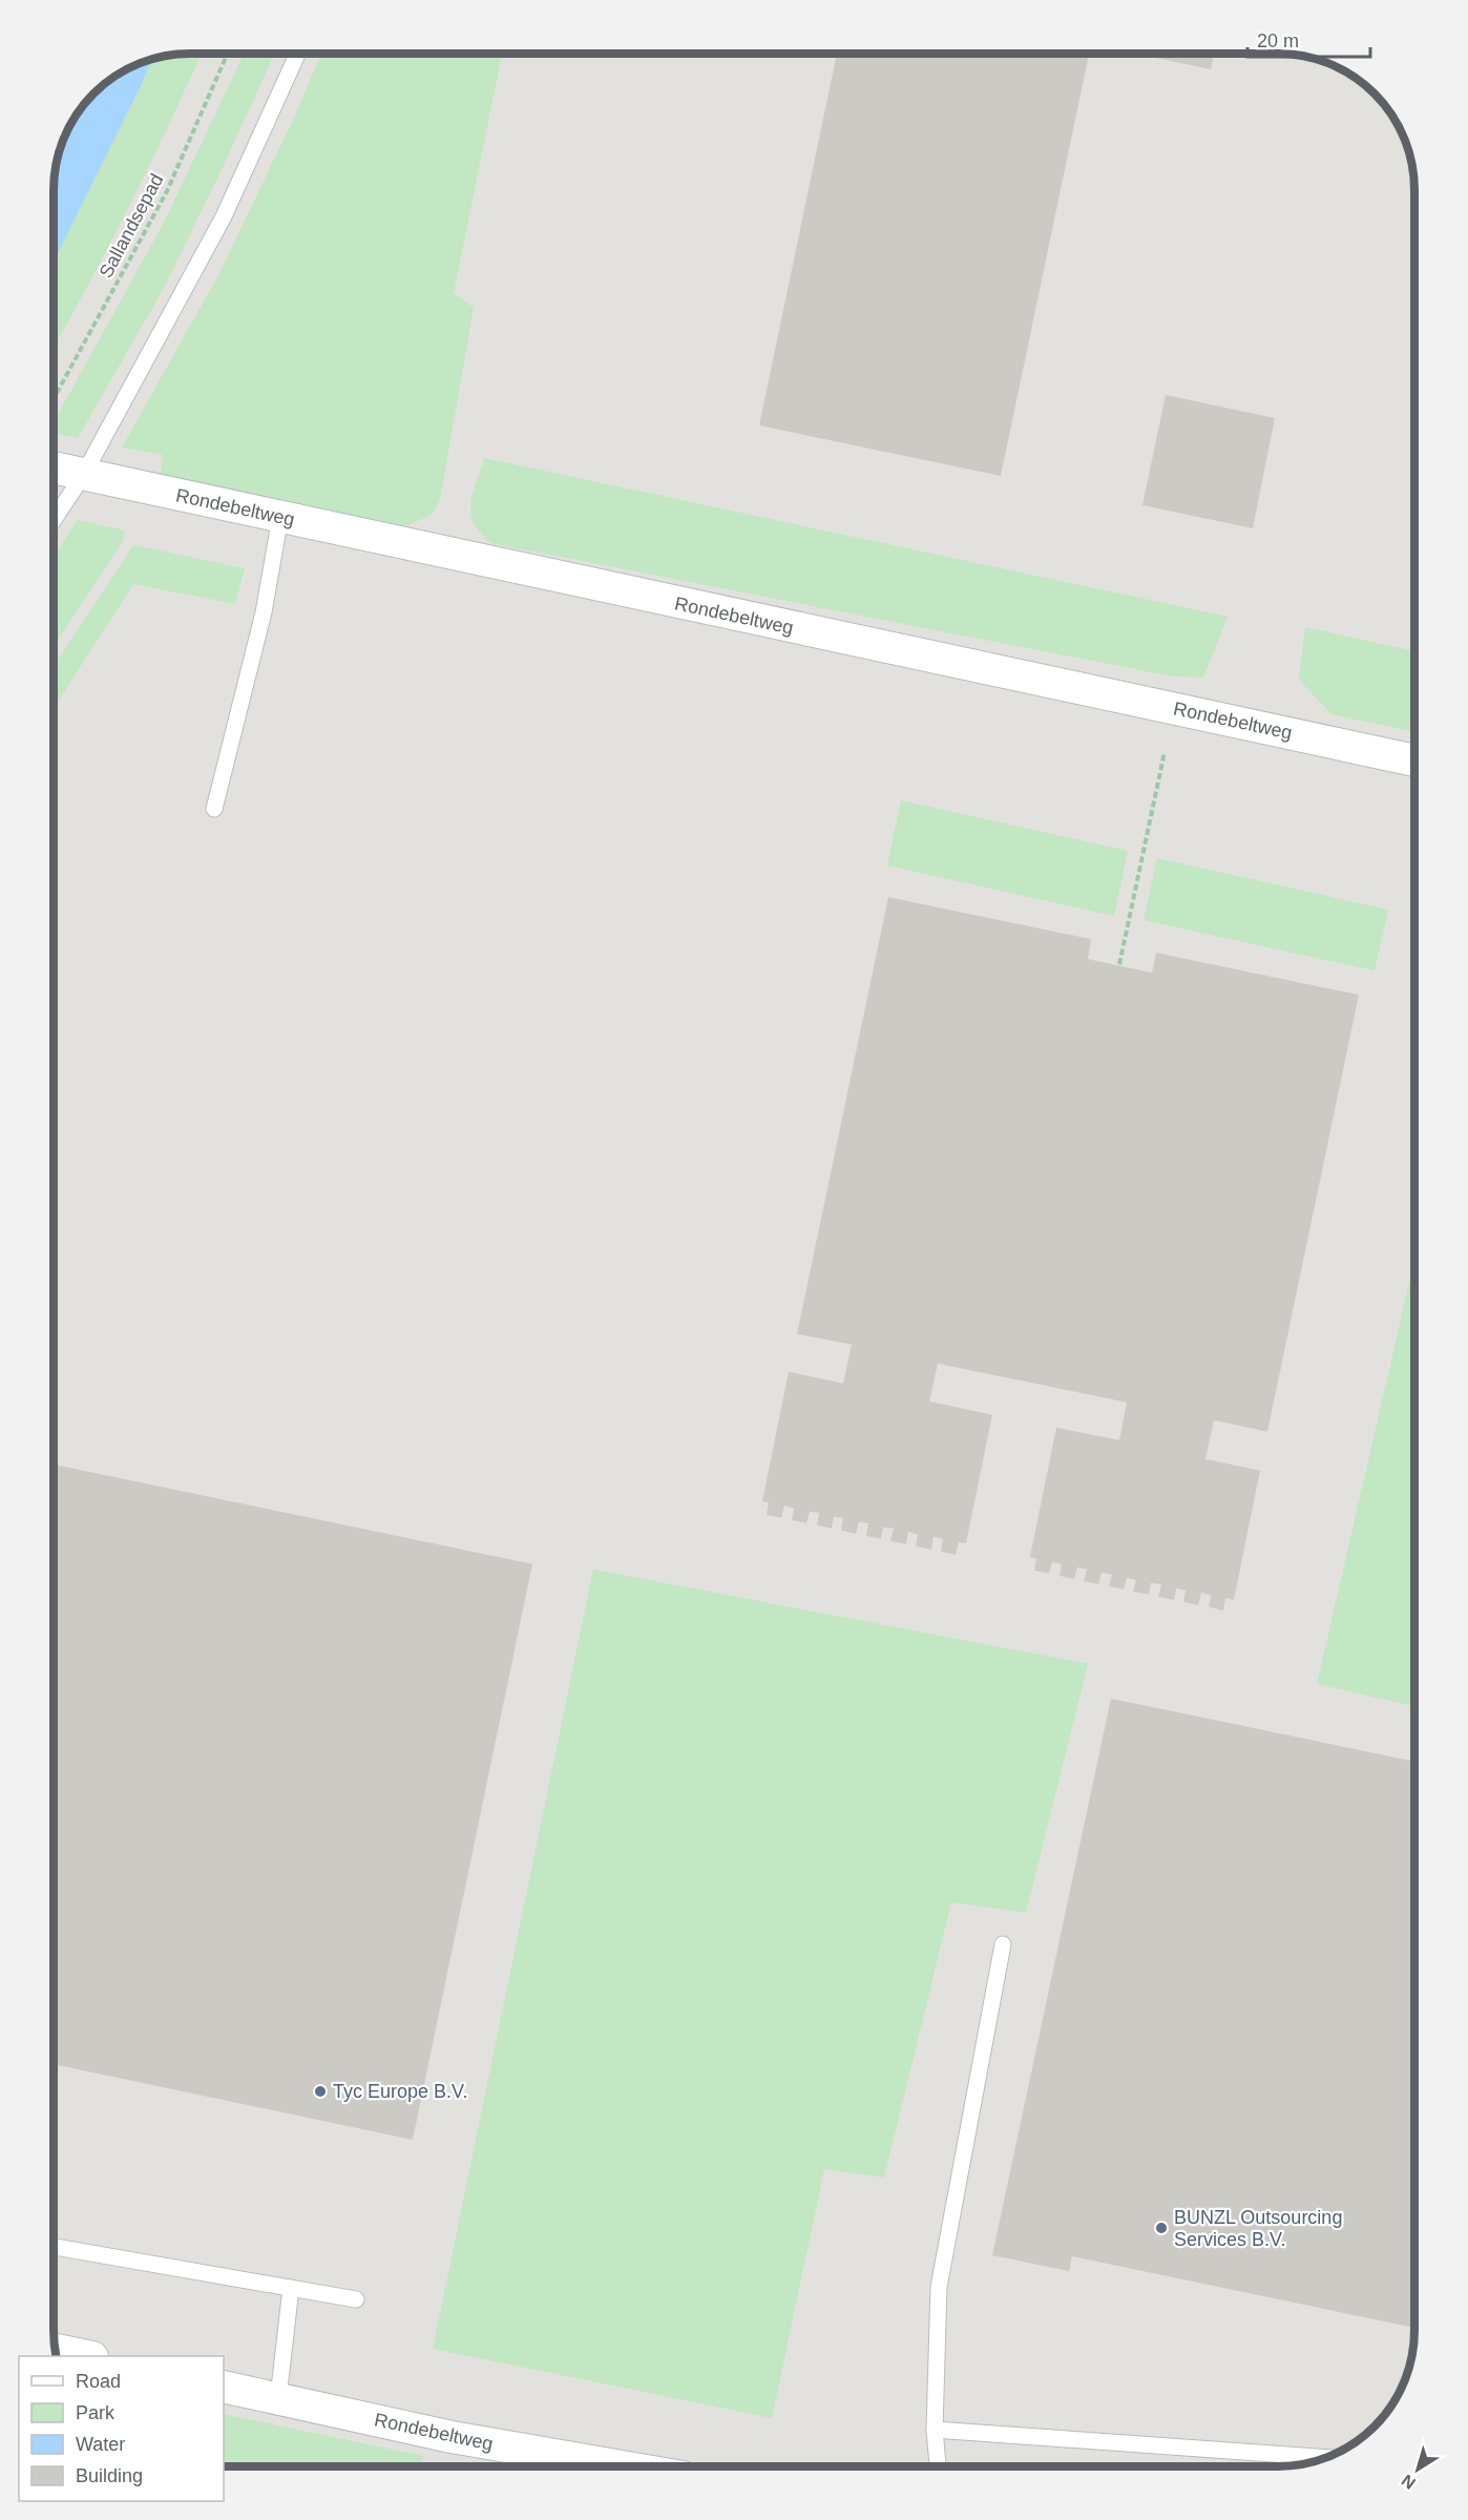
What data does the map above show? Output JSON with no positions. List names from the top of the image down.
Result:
{
  "streets": {
    "street": ["Rondebeltweg"],
    "path": ["Sallandsepad"]
  },
  "places": ["Tyc Europe B.V.", "BUNZL Outsourcing Services B.V."],
  "legend": [
    "Road",
    "Park",
    "Water",
    "Building"
  ],
  "scale_bar": "20 m",
  "north": "bottom left"
}
